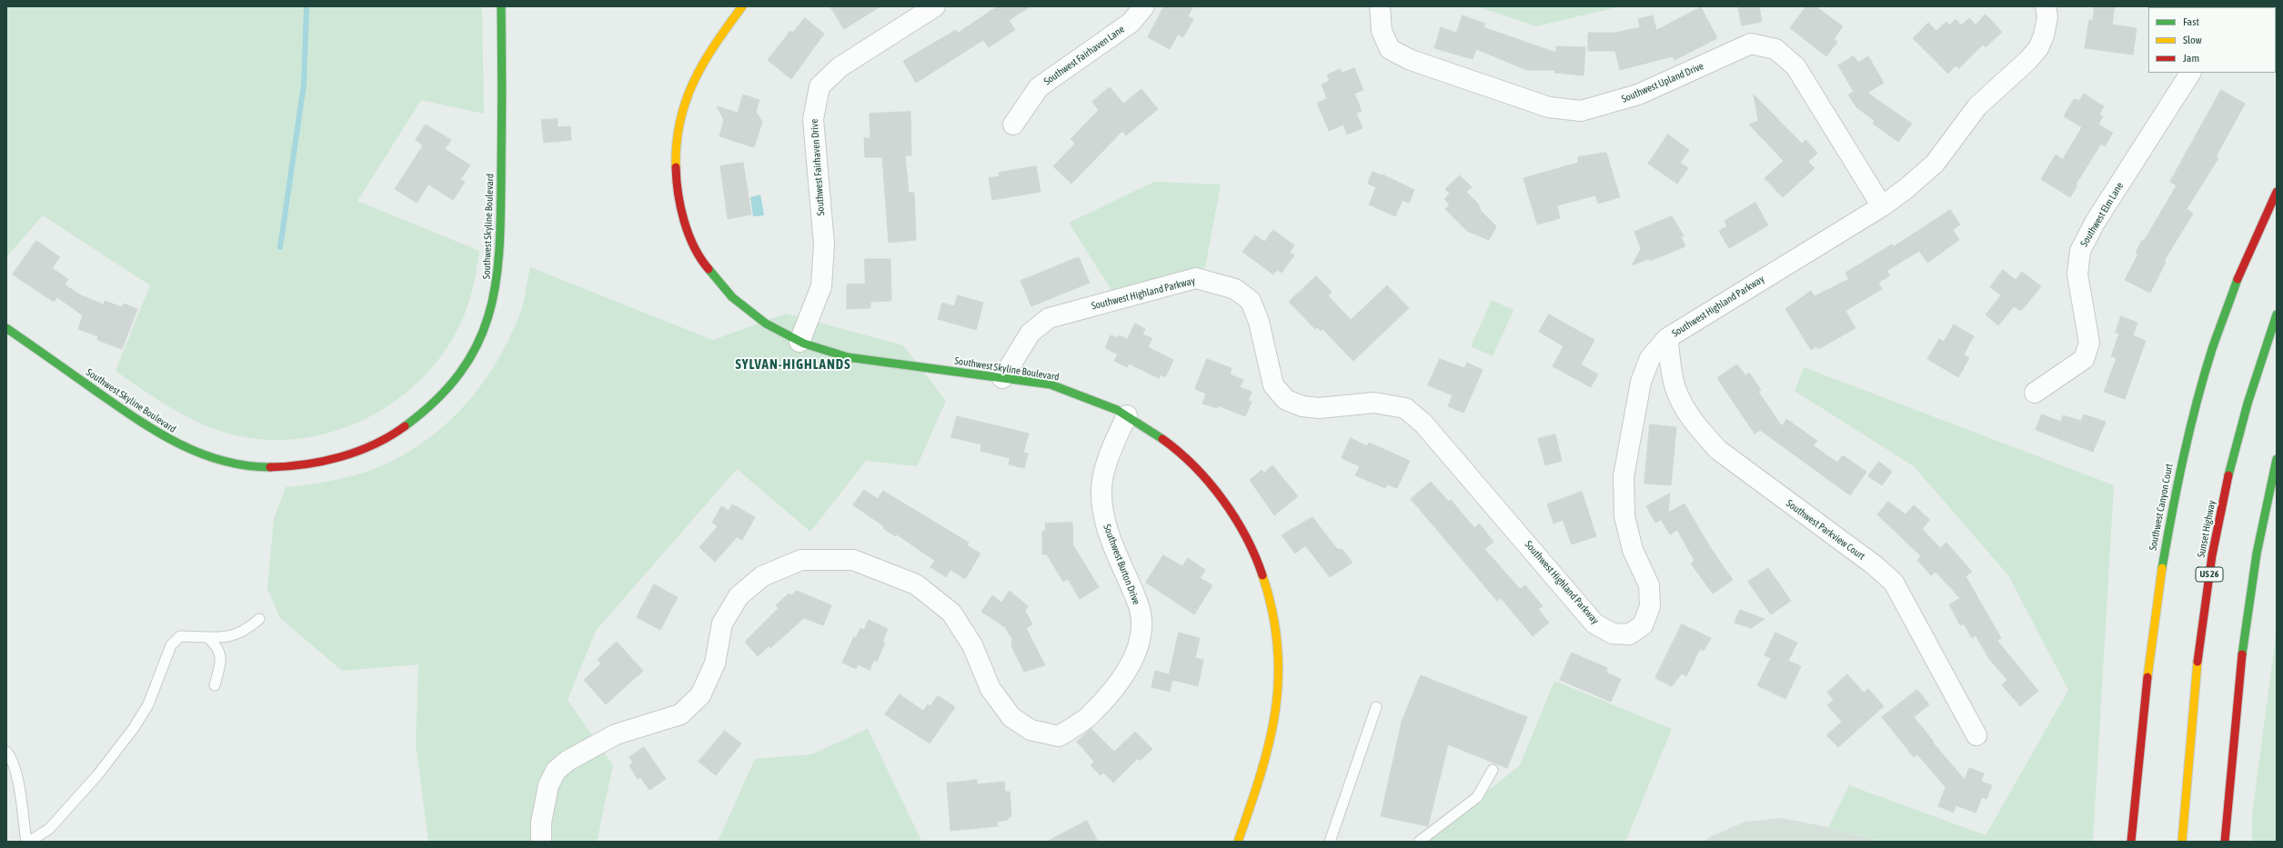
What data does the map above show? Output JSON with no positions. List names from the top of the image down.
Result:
{
  "streets": {
    "main road": [
      "Southwest Skyline Boulevard",
      "Southwest Canyon Court",
      "Sunset Highway",
      "US 26"
    ],
    "street": [
      "Southwest Fairhaven Lane",
      "Southwest Upland Drive",
      "Southwest Fairhaven Drive",
      "Southwest Elm Lane",
      "Southwest Highland Parkway",
      "Southwest Parkview Court",
      "Southwest Burton Drive"
    ]
  },
  "crossings": [
    ["Southwest Upland Drive", "Southwest Highland Parkway"],
    ["Southwest Fairhaven Drive", "Southwest Skyline Boulevard"],
    ["Southwest Skyline Boulevard", "Southwest Highland Parkway"],
    ["Southwest Skyline Boulevard", "Southwest Burton Drive"],
    ["Southwest Highland Parkway", "Southwest Parkview Court"]
  ],
  "districts": ["SYLVAN-HIGHLANDS"],
  "legend": ["Fast", "Slow", "Jam"]
}
